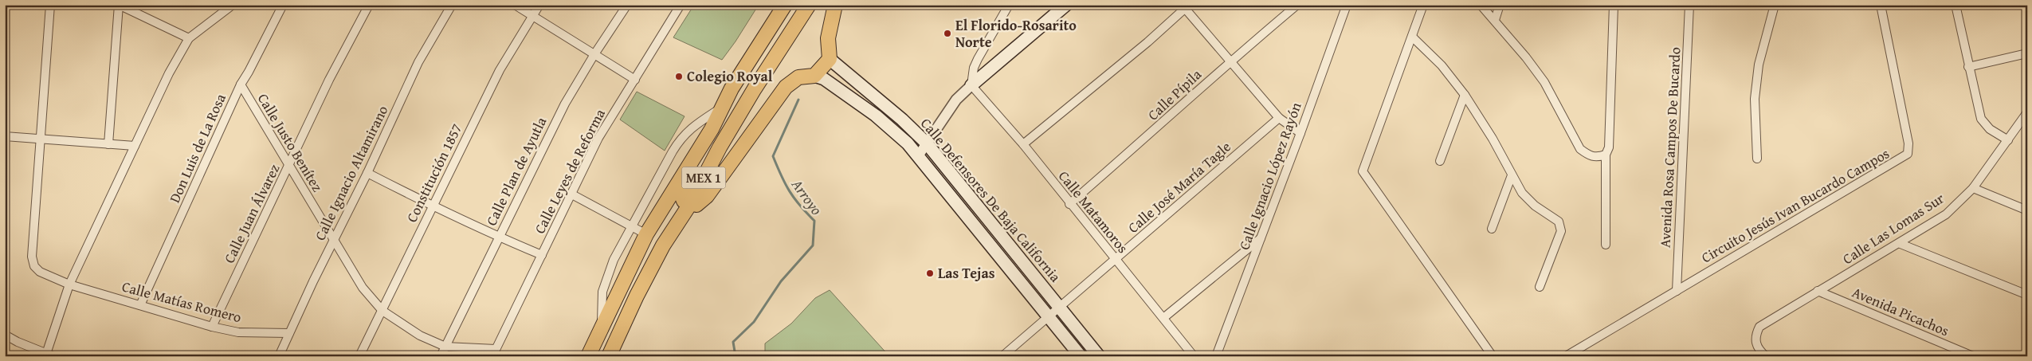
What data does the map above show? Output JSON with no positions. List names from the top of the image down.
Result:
{
  "streets": {
    "highway": ["MEX 1"],
    "main road": ["Calle Defensores De Baja California"],
    "street": [
      "Calle Pípila",
      "Calle Justo Benítez",
      "Avenida Rosa Campos De Bucardo",
      "Don Luis de La Rosa",
      "Calle Plan de Ayutla",
      "Calle Leyes de Reforma",
      "Calle Ignacio Altamirano",
      "Constitución 1857",
      "Calle Ignacio López Rayón",
      "Calle José María Tagle",
      "Circuito Jesús Ivan Bucardo Campos",
      "Calle Matamoros",
      "Calle Juan Álvarez",
      "Calle Las Lomas Sur",
      "Calle Matías Romero",
      "Avenida Picachos"
    ]
  },
  "crossings": [
    ["Calle Pípila", "Calle Matamoros"],
    ["Calle Justo Benítez", "Don Luis de La Rosa"],
    ["Calle Justo Benítez", "Calle Plan de Ayutla"],
    ["Calle Justo Benítez", "Calle Leyes de Reforma"],
    ["Calle Justo Benítez", "Calle Ignacio Altamirano"],
    ["Calle Justo Benítez", "Constitución 1857"],
    ["Calle Justo Benítez", "Calle Juan Álvarez"],
    ["Avenida Rosa Campos De Bucardo", "Circuito Jesús Ivan Bucardo Campos"],
    ["Don Luis de La Rosa", "Calle Matías Romero"],
    ["Calle Ignacio Altamirano", "Calle Matías Romero"],
    ["Calle José María Tagle", "Calle Defensores De Baja California"],
    ["Calle José María Tagle", "Calle Matamoros"],
    ["Calle Juan Álvarez", "Calle Matías Romero"],
    ["Calle Las Lomas Sur", "Avenida Picachos"]
  ],
  "water": ["Arroyo"],
  "places": ["El Florido-Rosarito Norte", "Colegio Royal", "Las Tejas"]
}
